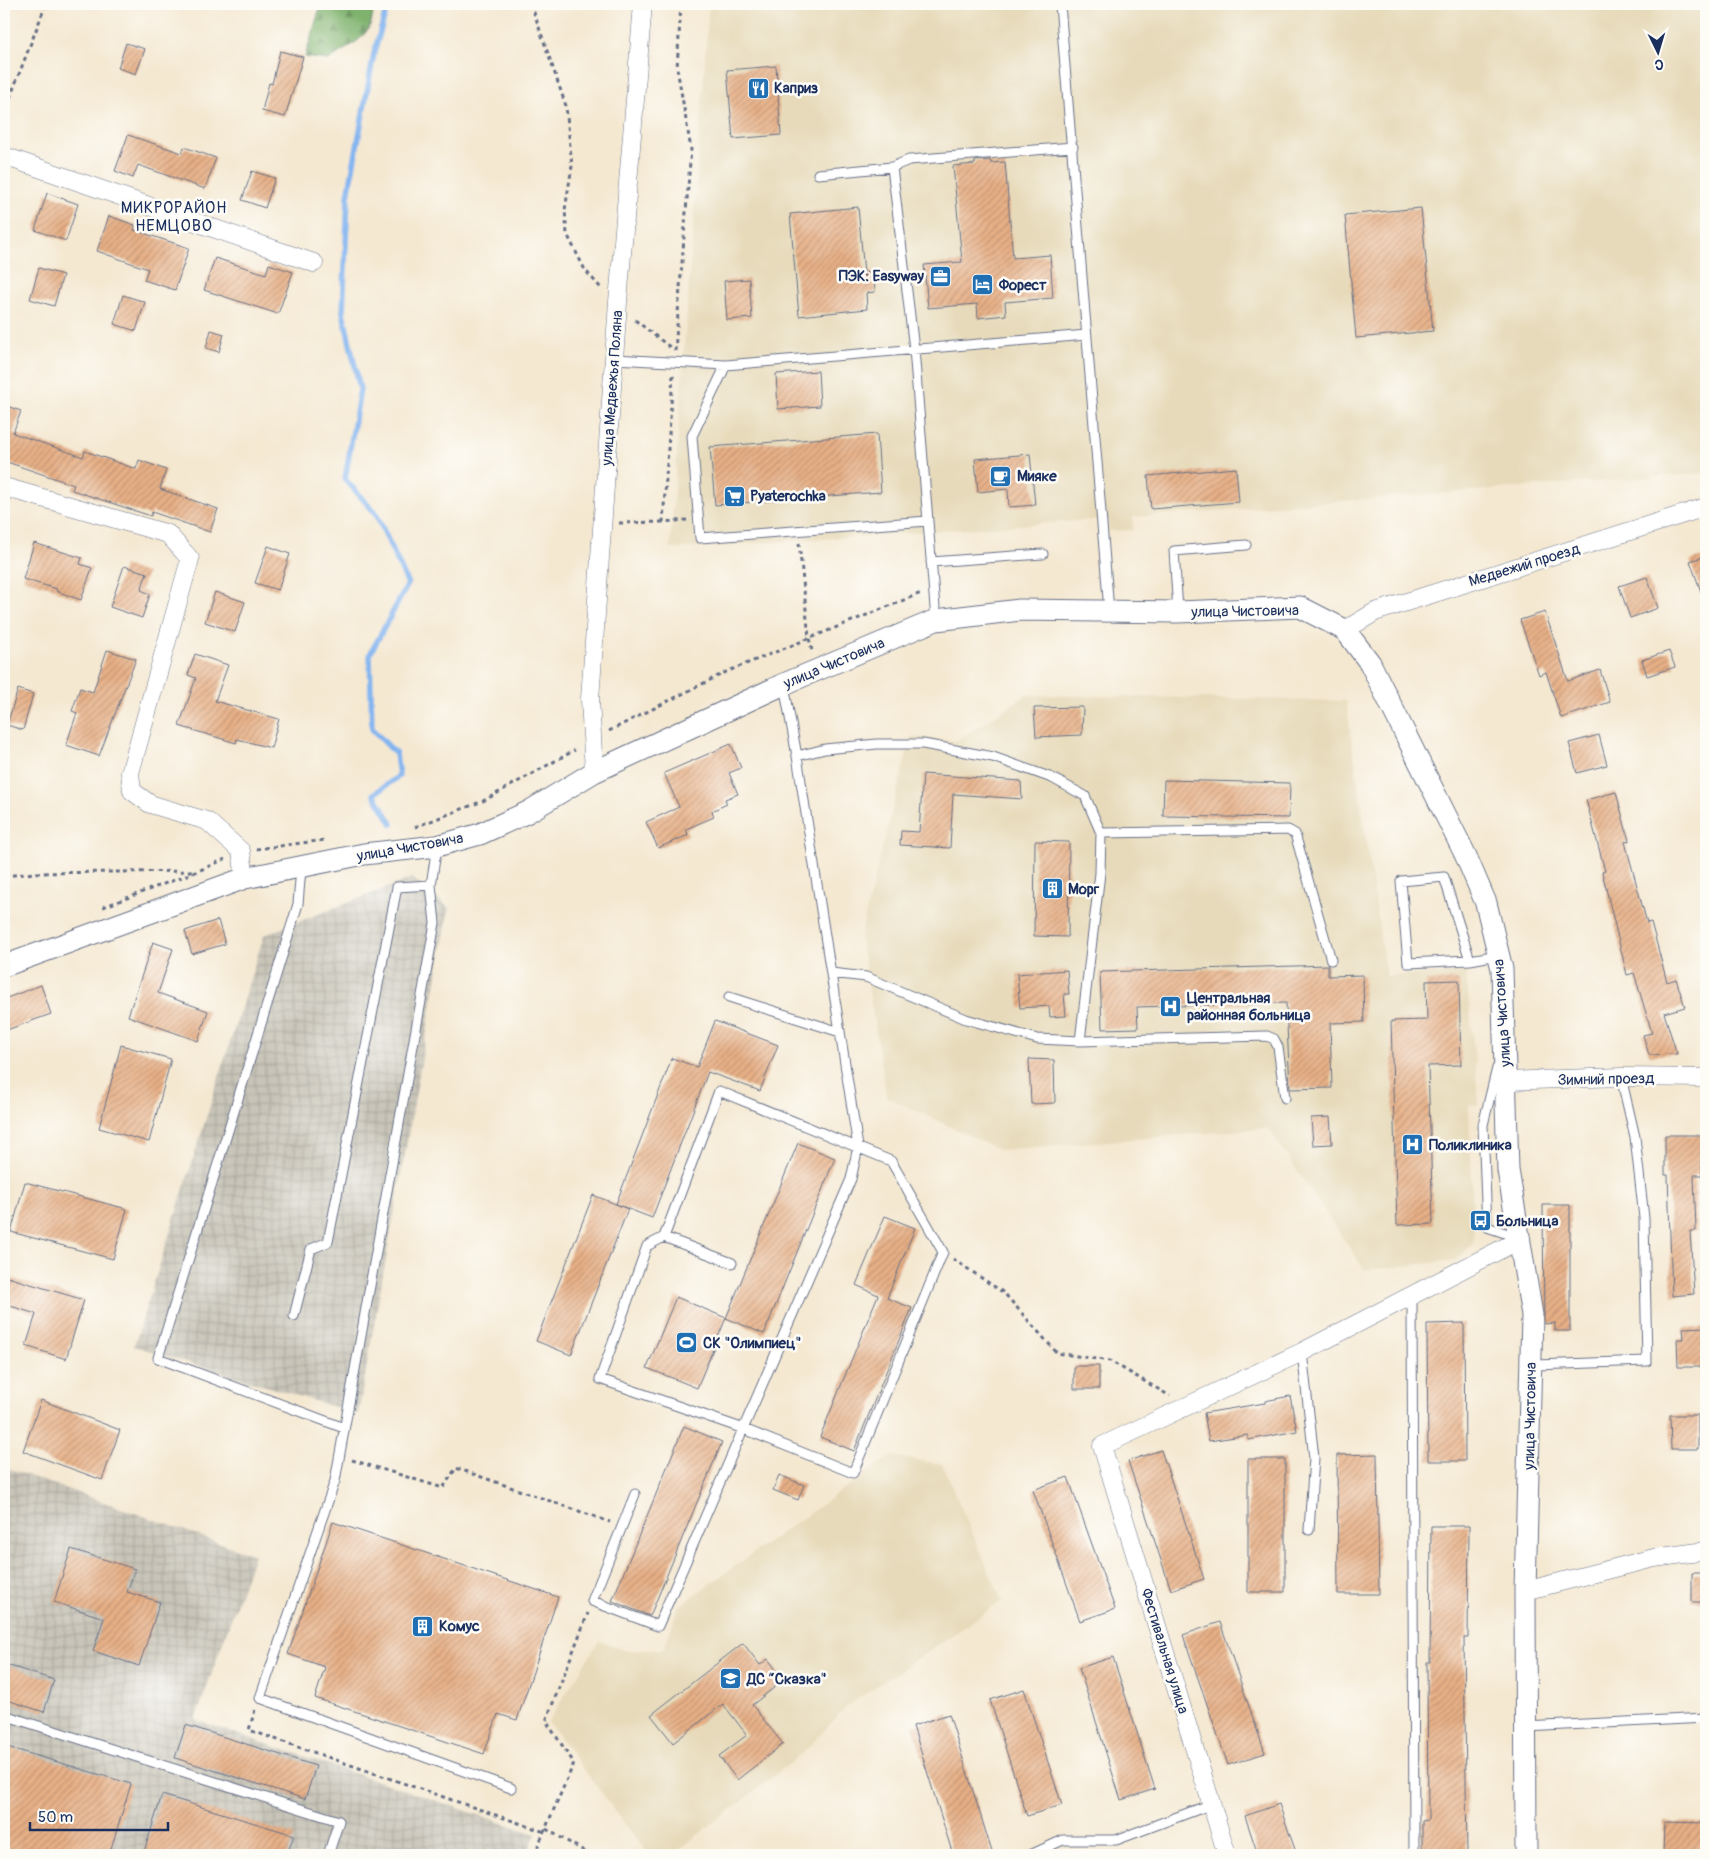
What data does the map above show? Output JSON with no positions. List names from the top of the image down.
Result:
{
  "streets": {
    "street": [
      "улица Медвежья Поляна",
      "Медвежий проезд",
      "улица Чистовича",
      "Зимний проезд",
      "Фестивальная улица"
    ]
  },
  "crossings": [
    ["улица Медвежья Поляна", "улица Чистовича"],
    ["Медвежий проезд", "улица Чистовича"],
    ["улица Чистовича", "Зимний проезд"]
  ],
  "districts": ["МИКРОРАЙОН НЕМЦОВО"],
  "places": {
    "restaurant": ["Каприз"],
    "office": ["ПЭК: Easyway"],
    "hotel": ["Форест"],
    "cafe": ["Мияке"],
    "supermarket": ["Pyaterochka"],
    "building": ["Морг", "Комус"],
    "hospital": ["Центральная районная больница", "Поликлиника"],
    "bus stop": ["Больница"],
    "sports": ["СК \"Олимпиец\""],
    "school or university": ["ДС “Сказка\""]
  },
  "scale_bar": "50 m",
  "north": "bottom"
}
